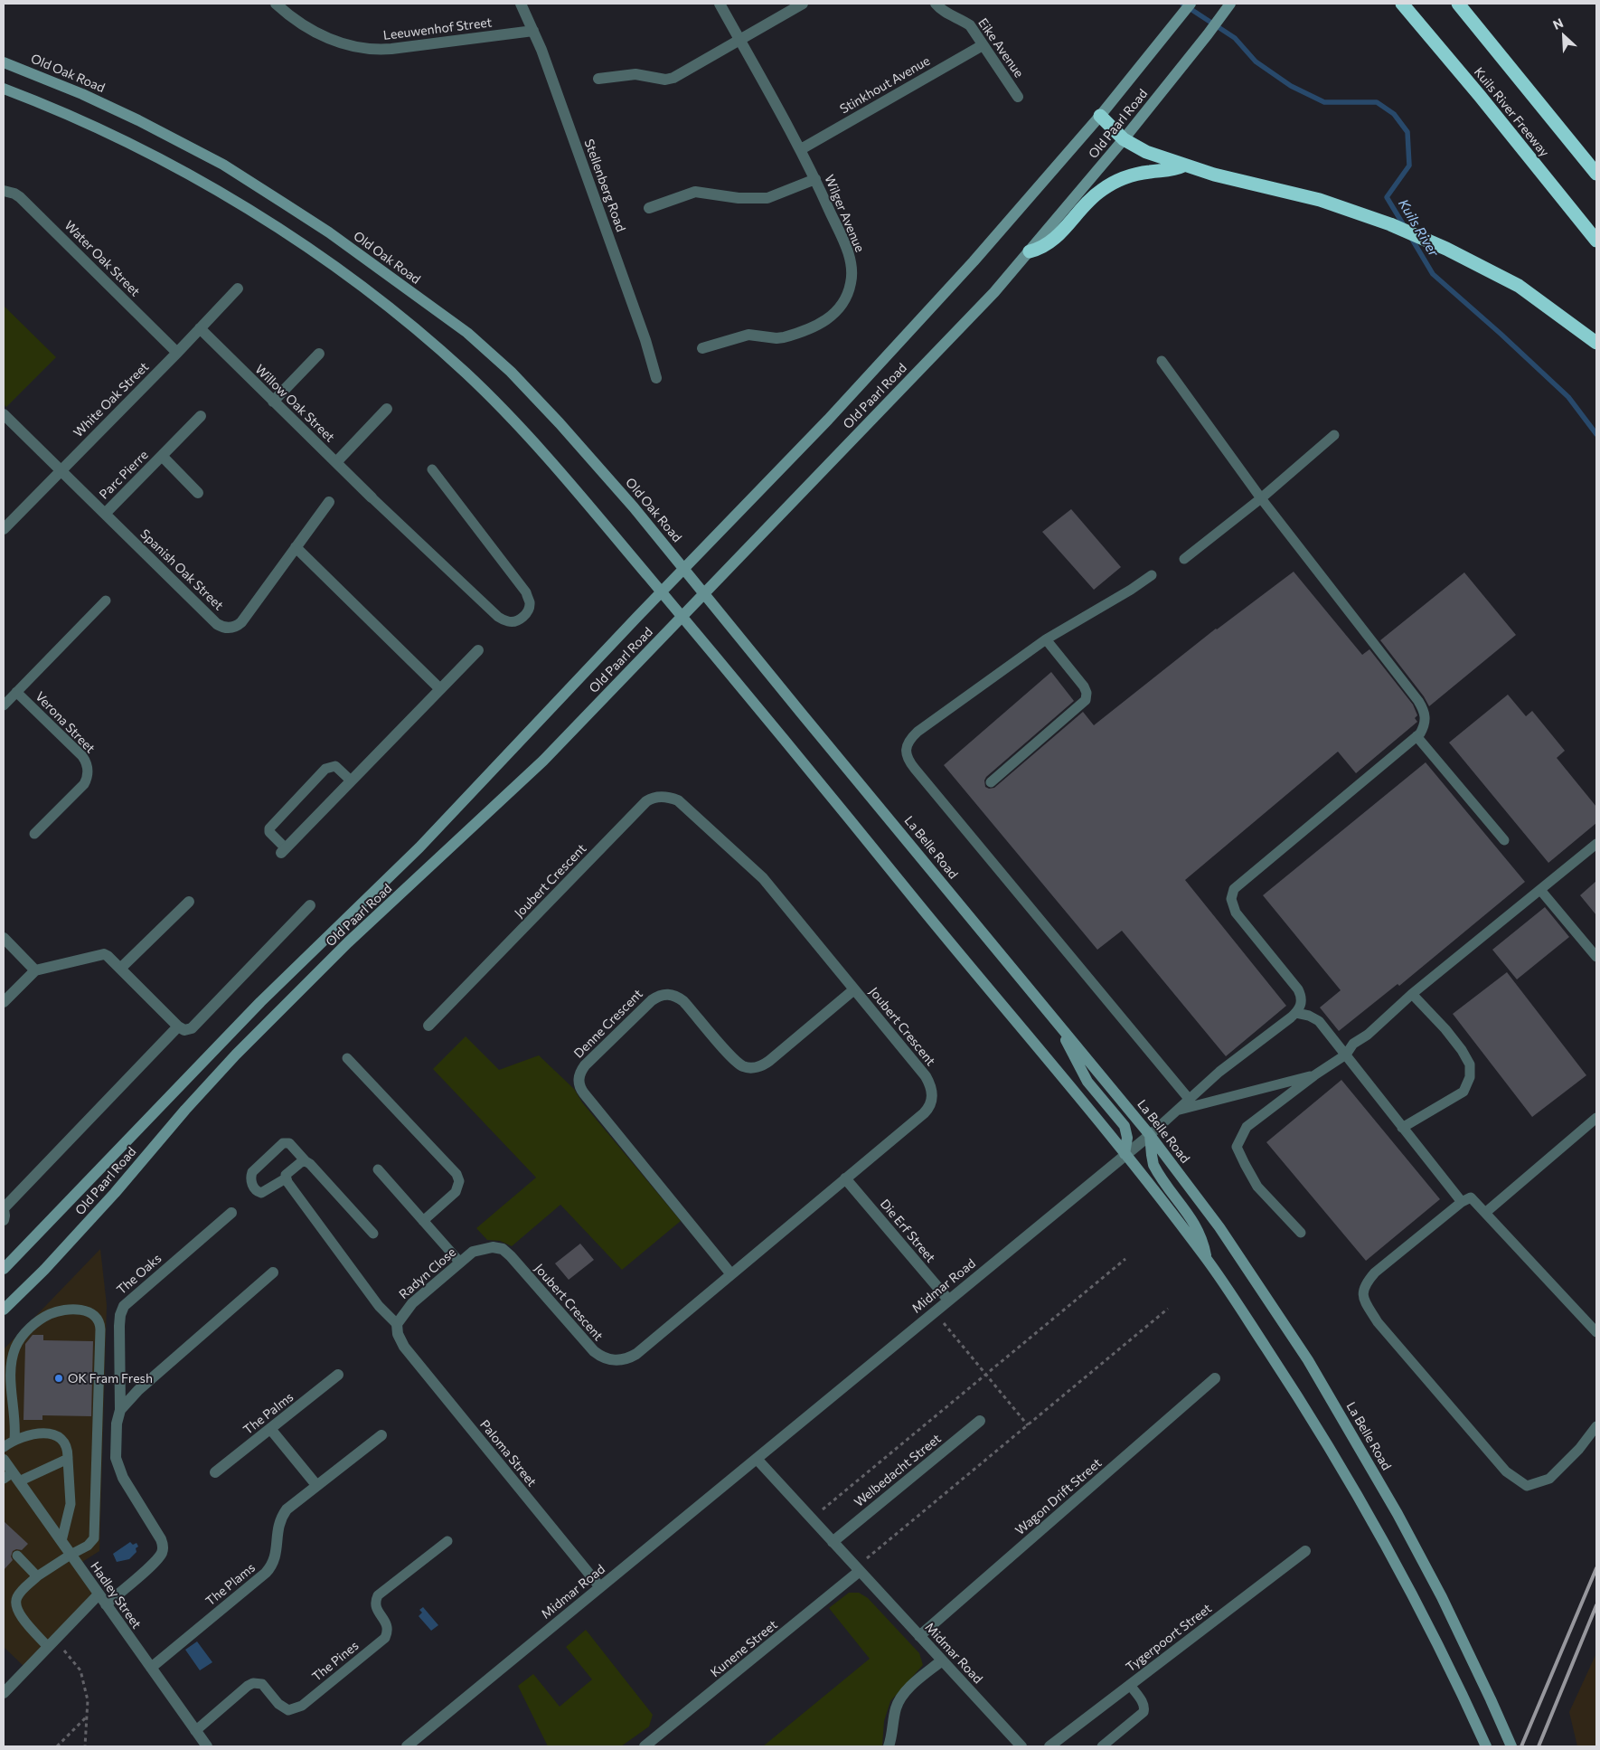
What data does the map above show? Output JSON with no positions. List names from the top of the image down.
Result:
{
  "streets": {
    "highway": ["Kuils River Freeway"],
    "main road": ["Old Oak Road", "Old Paarl Road", "La Belle Road"],
    "street": [
      "Leeuwenhof Street",
      "Eike Avenue",
      "Stinkhout Avenue",
      "Stellenberg Road",
      "Wilger Avenue",
      "Water Oak Street",
      "White Oak Street",
      "Willow Oak Street",
      "Parc Pierre",
      "Spanish Oak Street",
      "Joubert Crescent",
      "Denne Crescent",
      "Die Erf Street",
      "Radyn Close",
      "The Oaks",
      "Midmar Road",
      "The Palms",
      "Paloma Street",
      "Welbedacht Street",
      "Wagon Drift Street",
      "The Plams",
      "Hadley Street",
      "Tygerpoort Street",
      "Kunene Street"
    ],
    "lane": ["Verona Street", "The Pines"]
  },
  "crossings": [
    ["Leeuwenhof Street", "Stellenberg Road"],
    ["Eike Avenue", "Stinkhout Avenue"],
    ["Old Oak Road", "Old Paarl Road"],
    ["Old Oak Road", "La Belle Road"],
    ["Stinkhout Avenue", "Wilger Avenue"],
    ["Old Paarl Road", "La Belle Road"],
    ["Water Oak Street", "White Oak Street"],
    ["White Oak Street", "Willow Oak Street"],
    ["White Oak Street", "Spanish Oak Street"],
    ["Parc Pierre", "Spanish Oak Street"],
    ["La Belle Road", "Midmar Road"],
    ["Joubert Crescent", "Denne Crescent"],
    ["Joubert Crescent", "Die Erf Street"],
    ["Joubert Crescent", "Radyn Close"],
    ["Die Erf Street", "Midmar Road"],
    ["Radyn Close", "Paloma Street"],
    ["The Oaks", "Hadley Street"],
    ["Midmar Road", "Paloma Street"],
    ["Midmar Road", "Welbedacht Street"],
    ["Midmar Road", "Wagon Drift Street"],
    ["Midmar Road", "Kunene Street"],
    ["The Plams", "Hadley Street"],
    ["Hadley Street", "The Pines"]
  ],
  "water": ["Kuils River"],
  "places": ["OK Fram Fresh"],
  "north": "top left"
}
